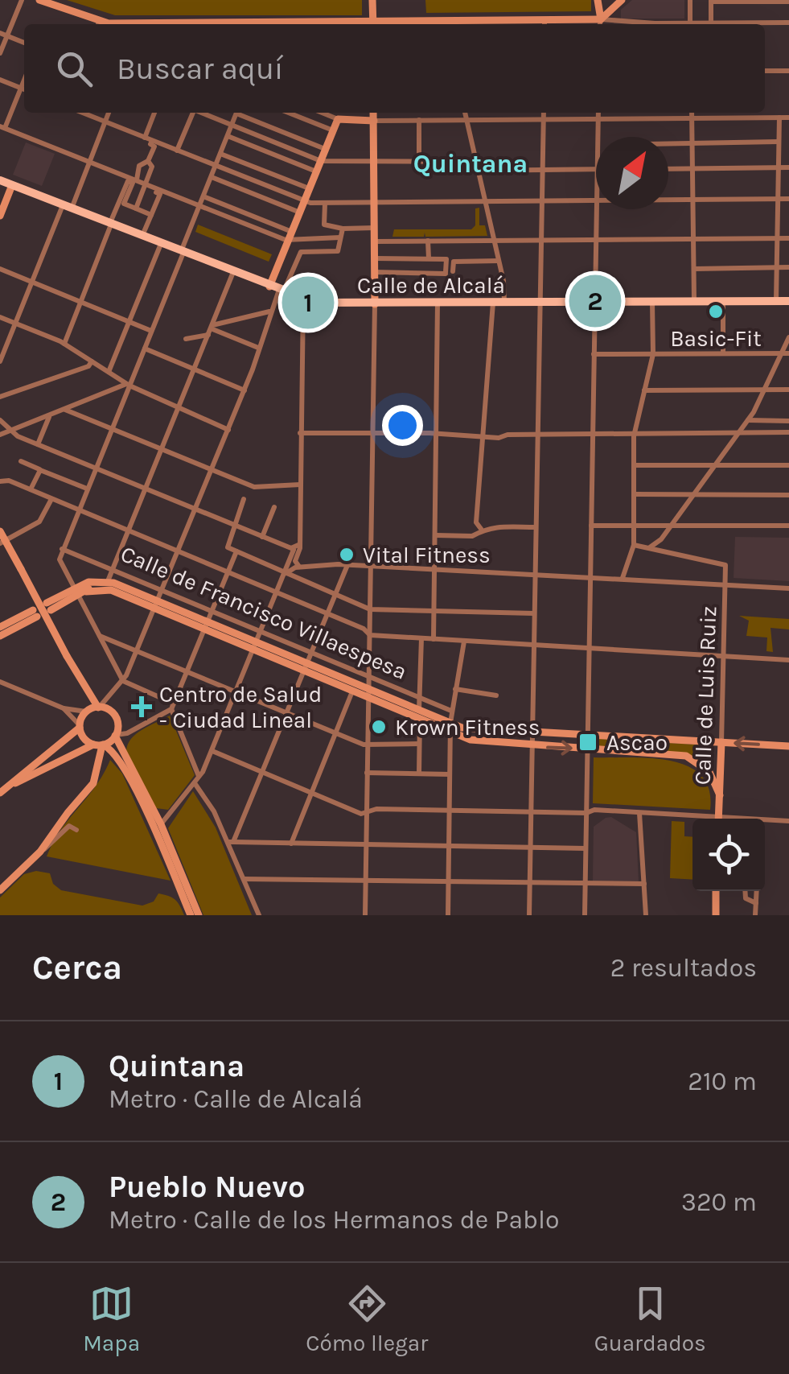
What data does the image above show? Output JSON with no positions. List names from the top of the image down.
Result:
{
  "streets": {
    "main road": ["Calle de Alcalá"],
    "street": ["Calle de Francisco Villaespesa", "Calle de Luis Ruiz"]
  },
  "crossings": [
    ["Calle de Francisco Villaespesa", "Calle de Luis Ruiz"]
  ],
  "districts": ["Quintana"],
  "places": {
    "other": ["Basic-Fit", "Vital Fitness", "Krown Fitness"],
    "health": ["Centro de Salud - Ciudad Lineal"],
    "transit": ["Ascao"]
  },
  "north": "top right",
  "page": {
    "search": "Buscar aquí",
    "pins": ["2", "1"],
    "heading": ["Cerca", "2 resultados"],
    "list": [
      {
        "mark": "1",
        "name": "Quintana",
        "note": "Metro · Calle de Alcalá",
        "value": "210 m"
      },
      {
        "mark": "2",
        "name": "Pueblo Nuevo",
        "note": "Metro · Calle de los Hermanos de Pablo",
        "value": "320 m"
      }
    ],
    "nav": ["Mapa", "Cómo llegar", "Guardados"]
  }
}
